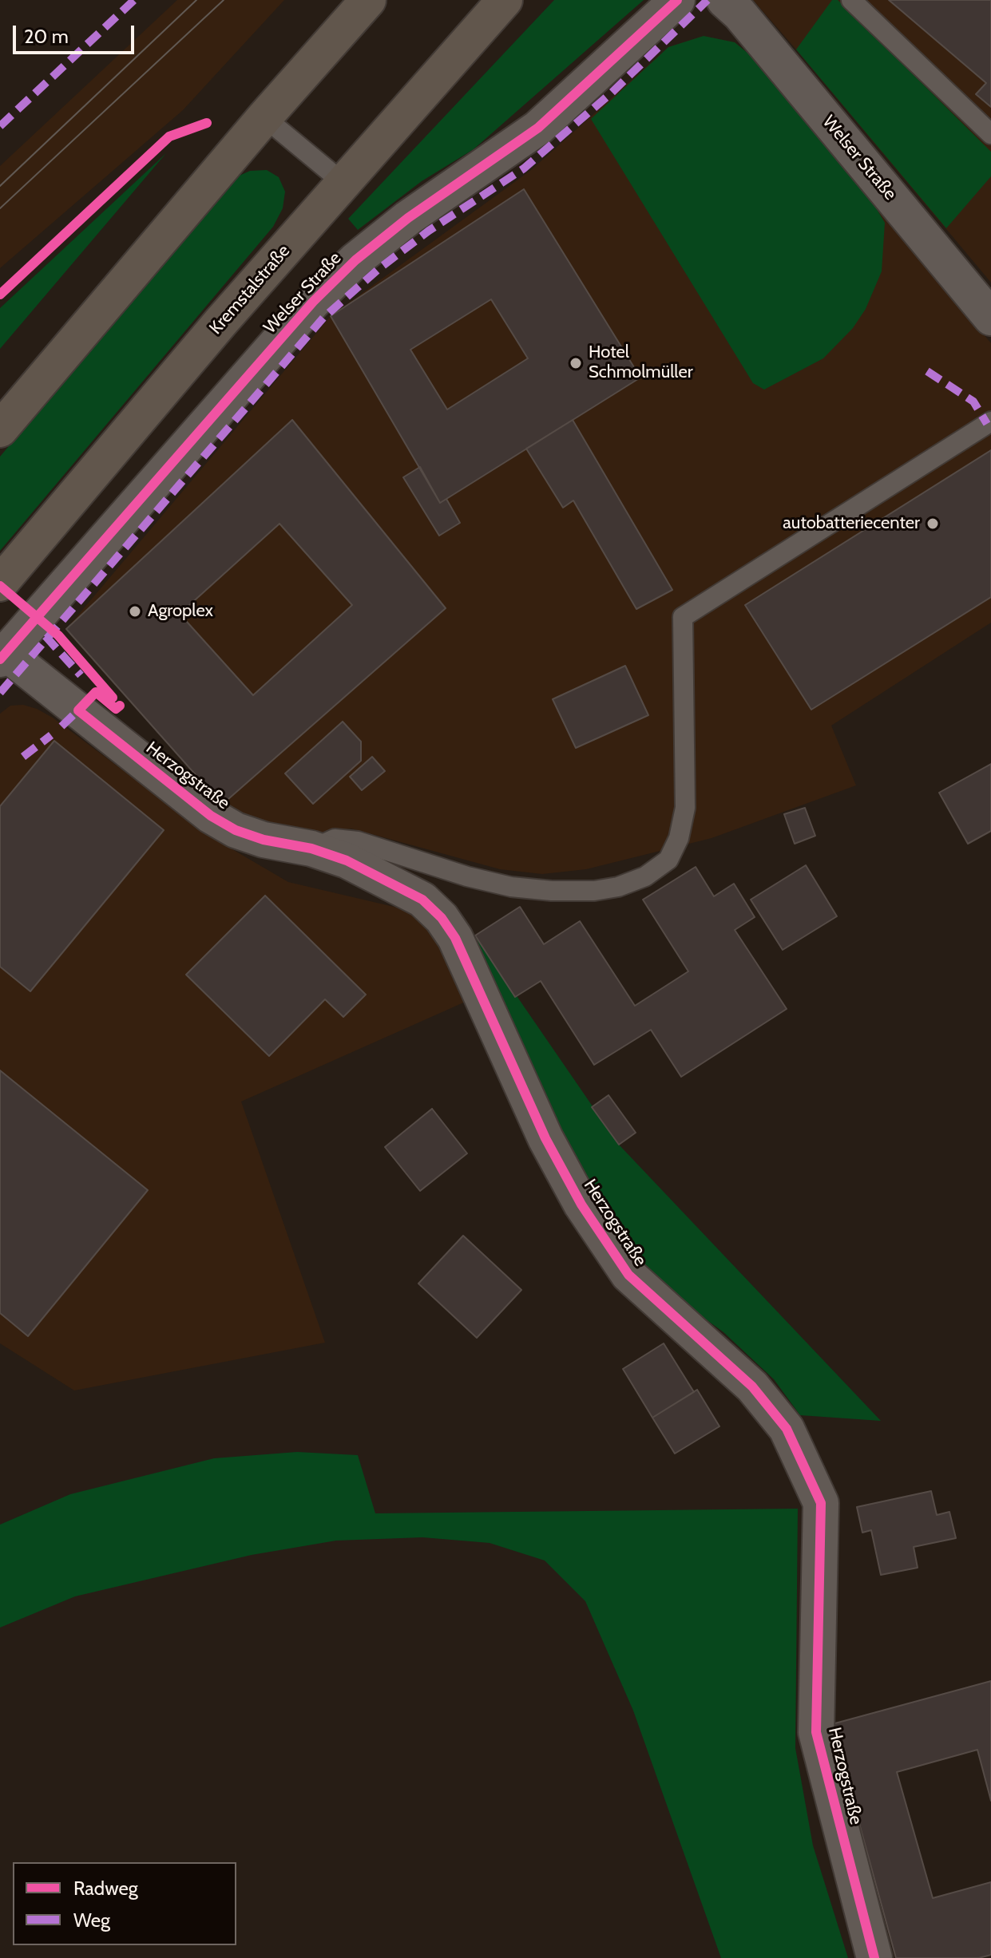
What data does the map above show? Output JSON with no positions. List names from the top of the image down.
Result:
{
  "streets": {
    "main road": ["Kremstalstraße"],
    "street": ["Welser Straße", "Herzogstraße"]
  },
  "crossings": [
    ["Welser Straße", "Herzogstraße"]
  ],
  "places": ["Hotel Schmolmüller", "autobatteriecenter", "Agroplex"],
  "legend": ["Radweg", "Weg"],
  "scale_bar": "20 m"
}
